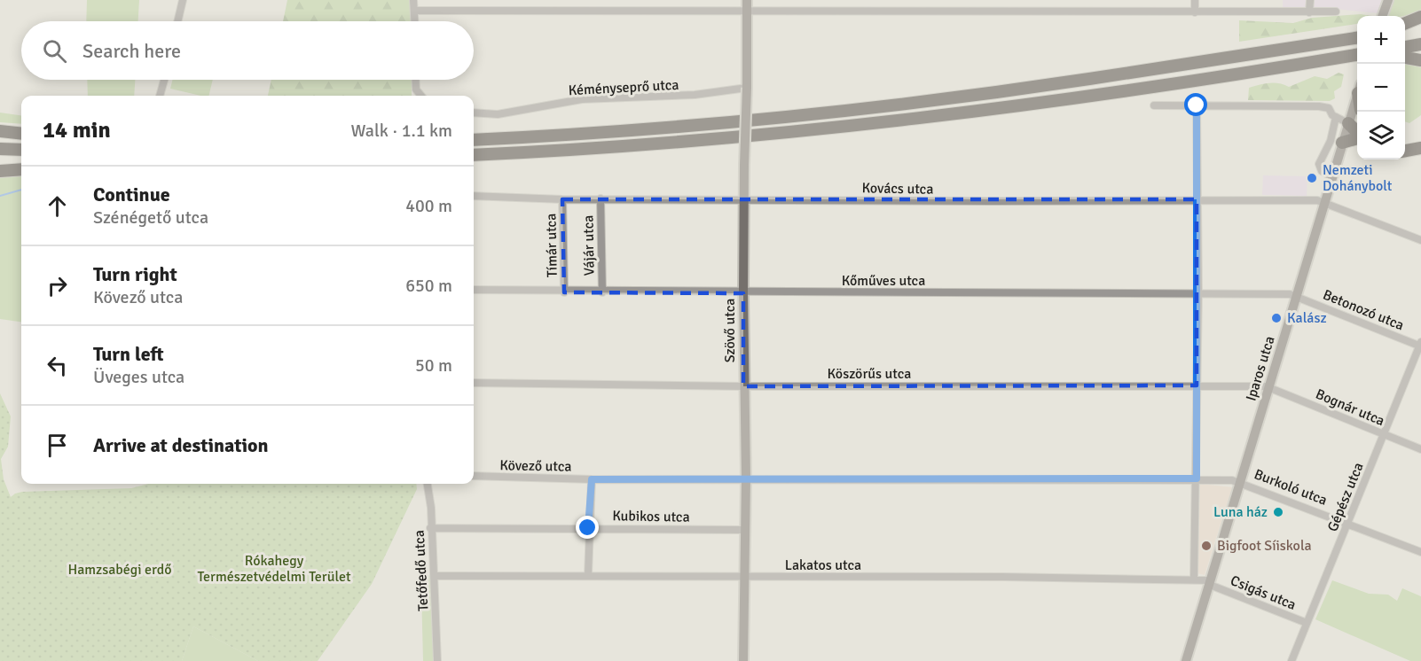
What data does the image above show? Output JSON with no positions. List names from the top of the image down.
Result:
{
  "streets": {
    "street": [
      "Kéményseprő utca",
      "Kovács utca",
      "Tímár utca",
      "Vájár utca",
      "Kőműves utca",
      "Betonozó utca",
      "Szövő utca",
      "Iparos utca",
      "Köszörűs utca",
      "Bognár utca",
      "Kövező utca",
      "Burkoló utca",
      "Gépész utca",
      "Kubikos utca",
      "Lakatos utca",
      "Tetőfedő utca",
      "Csigás utca"
    ]
  },
  "crossings": [
    ["Kéményseprő utca", "Szövő utca"],
    ["Kovács utca", "Tímár utca"],
    ["Kovács utca", "Vájár utca"],
    ["Kovács utca", "Szövő utca"],
    ["Kovács utca", "Iparos utca"],
    ["Tímár utca", "Kőműves utca"],
    ["Vájár utca", "Kőműves utca"],
    ["Kőműves utca", "Betonozó utca"],
    ["Kőműves utca", "Szövő utca"],
    ["Kőműves utca", "Iparos utca"],
    ["Betonozó utca", "Iparos utca"],
    ["Betonozó utca", "Gépész utca"],
    ["Szövő utca", "Köszörűs utca"],
    ["Szövő utca", "Kövező utca"],
    ["Szövő utca", "Kubikos utca"],
    ["Szövő utca", "Lakatos utca"],
    ["Iparos utca", "Köszörűs utca"],
    ["Iparos utca", "Bognár utca"],
    ["Iparos utca", "Kövező utca"],
    ["Iparos utca", "Burkoló utca"],
    ["Iparos utca", "Lakatos utca"],
    ["Iparos utca", "Csigás utca"],
    ["Köszörűs utca", "Bognár utca"],
    ["Bognár utca", "Gépész utca"],
    ["Kövező utca", "Burkoló utca"],
    ["Burkoló utca", "Gépész utca"],
    ["Gépész utca", "Csigás utca"],
    ["Kubikos utca", "Tetőfedő utca"],
    ["Lakatos utca", "Tetőfedő utca"],
    ["Lakatos utca", "Csigás utca"]
  ],
  "parks": ["Rókahegy Természetvédelmi Terület", "Hamzsabégi erdő"],
  "places": [
    "Nemzeti Dohánybolt",
    "Kalász",
    "Luna ház",
    "Bigfoot Síiskola"
  ],
  "page": {
    "map_buttons": ["+", "−"],
    "search": "Search here",
    "heading": ["14 min", "Walk · 1.1 km"],
    "list": [
      ["Continue", "Szénégető utca", "400 m"],
      ["Turn right", "Kövező utca", "650 m"],
      ["Turn left", "Üveges utca", "50 m"],
      "Arrive at destination"
    ]
  }
}
